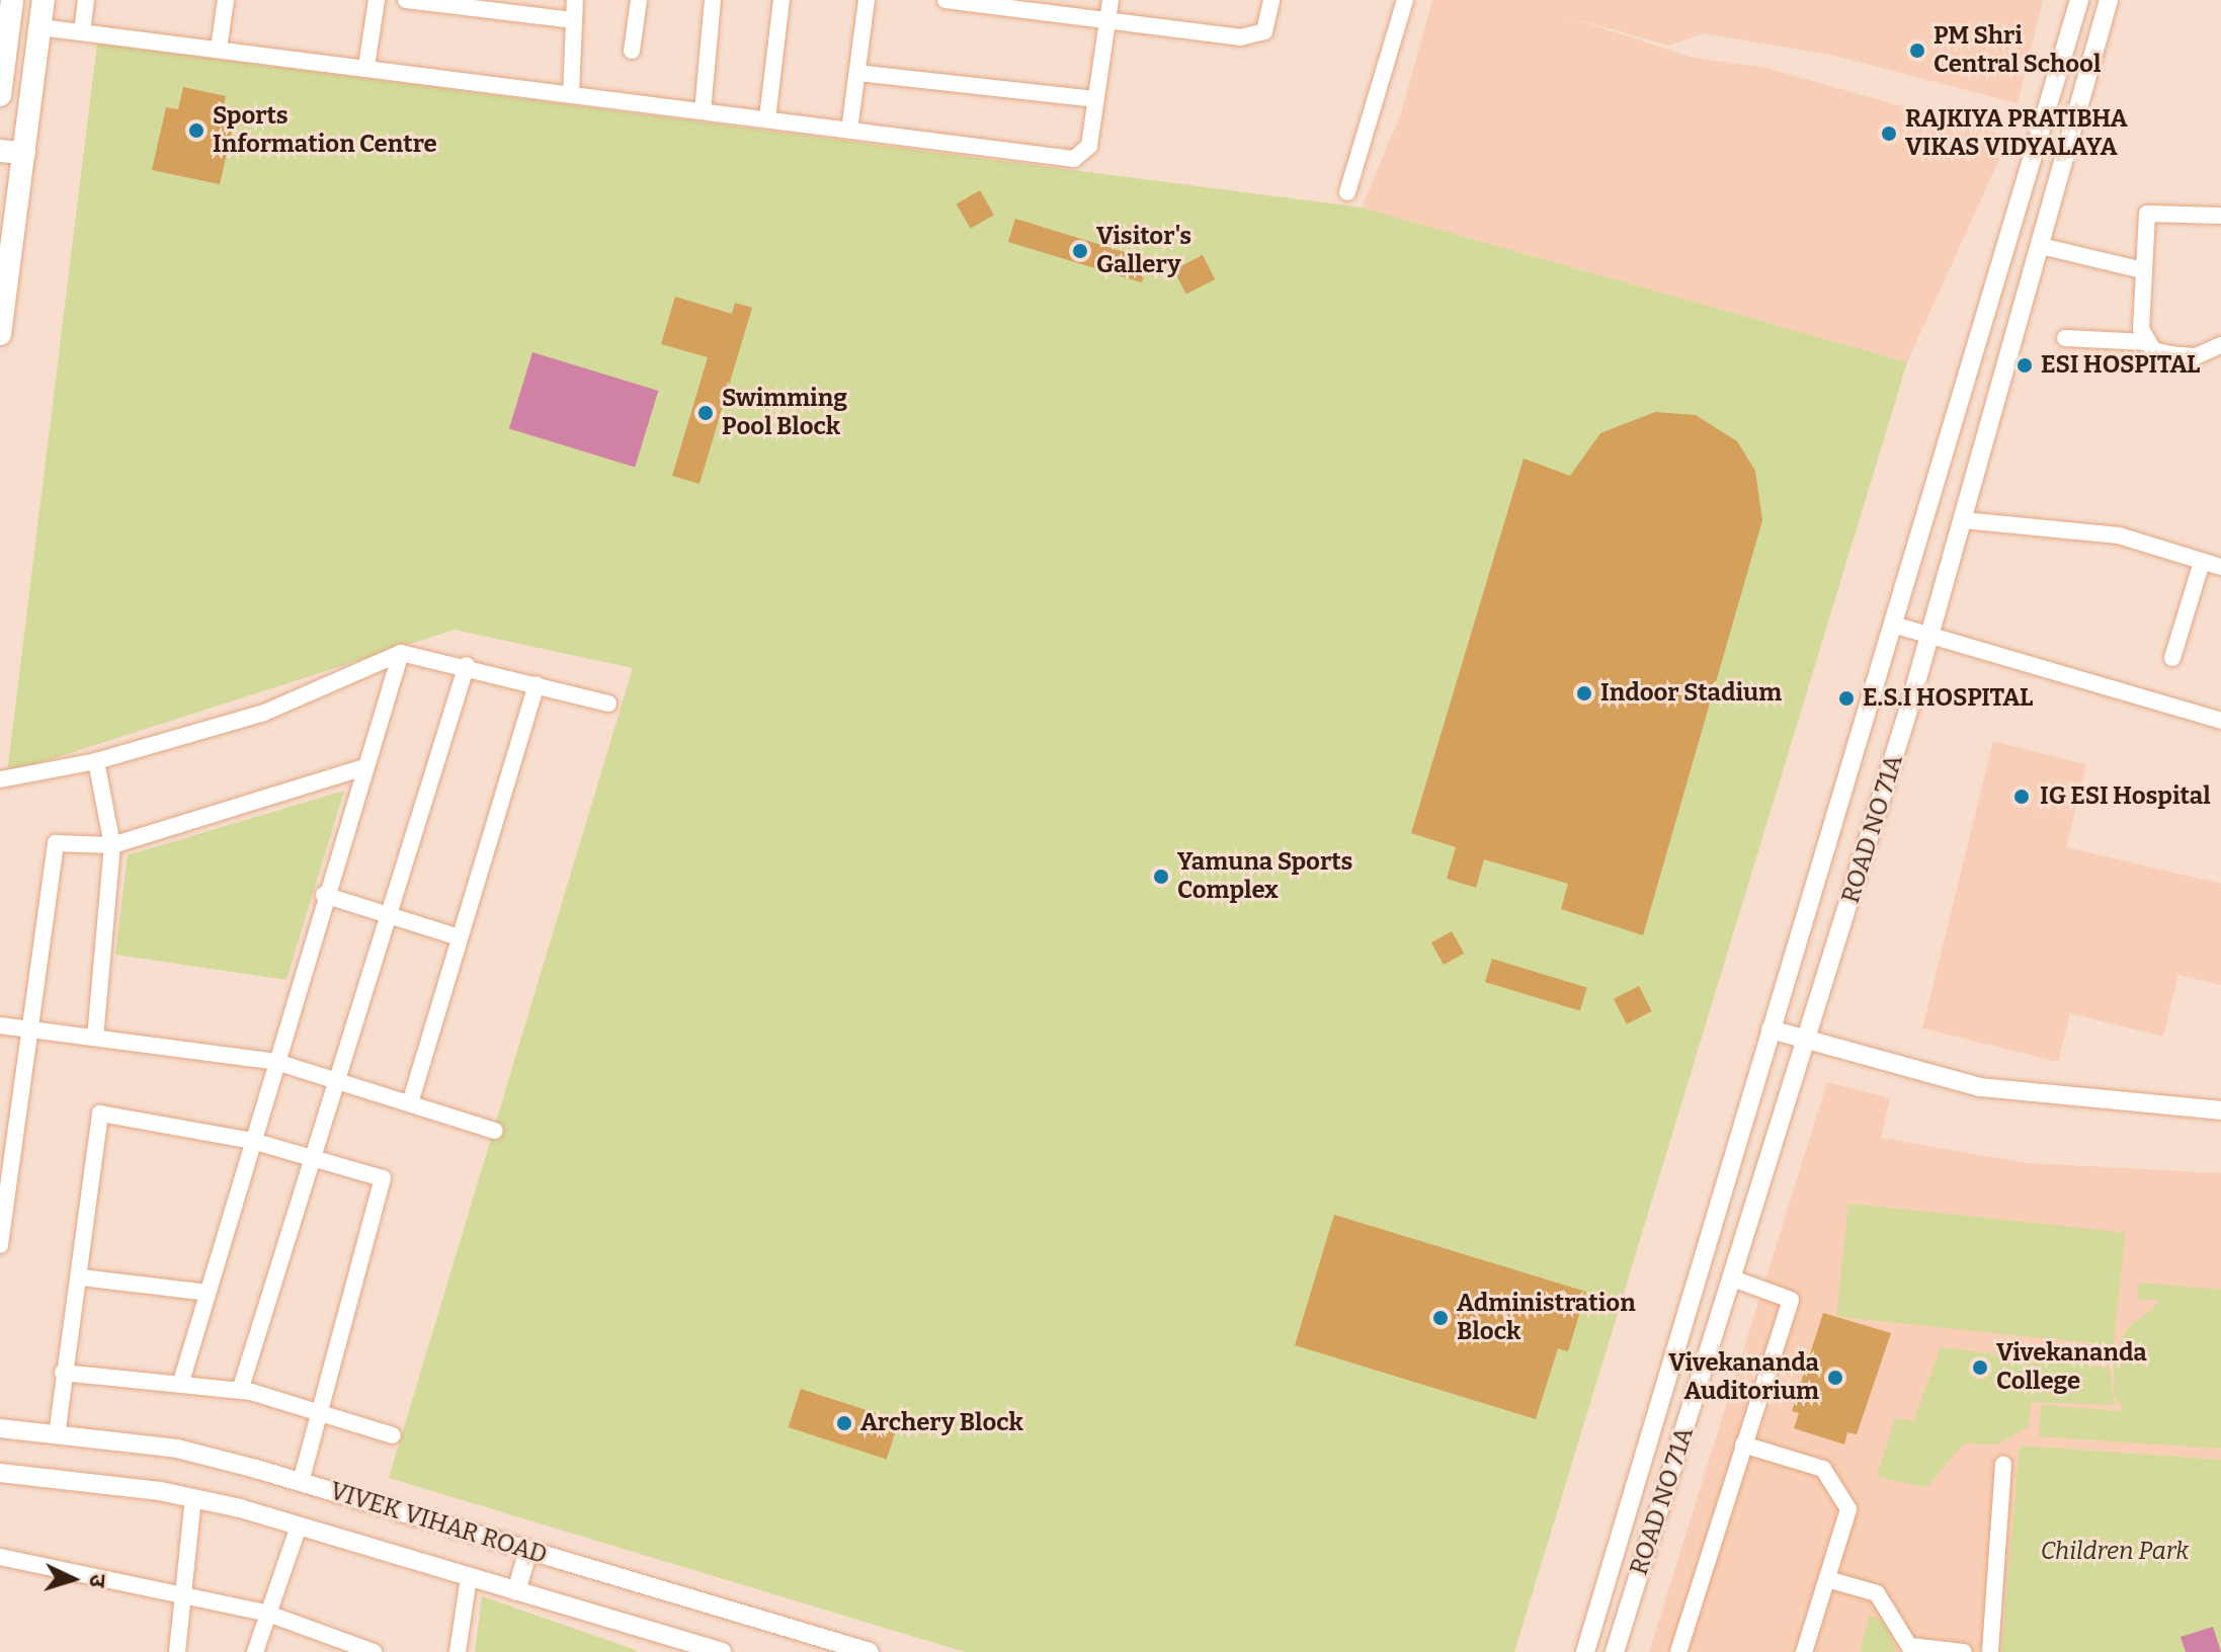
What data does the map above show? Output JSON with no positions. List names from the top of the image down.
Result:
{
  "streets": {
    "street": ["ROAD NO 71A", "VIVEK VIHAR ROAD"]
  },
  "parks": ["Children Park"],
  "places": [
    "PM Shri Central School",
    "Sports Information Centre",
    "RAJKIYA PRATIBHA VIKAS VIDYALAYA",
    "Visitor's Gallery",
    "ESI HOSPITAL",
    "Swimming Pool Block",
    "Indoor Stadium",
    "E.S.I HOSPITAL",
    "IG ESI Hospital",
    "Yamuna Sports Complex",
    "Administration Block",
    "Vivekananda College",
    "Vivekananda Auditorium",
    "Archery Block"
  ],
  "north": "right"
}
